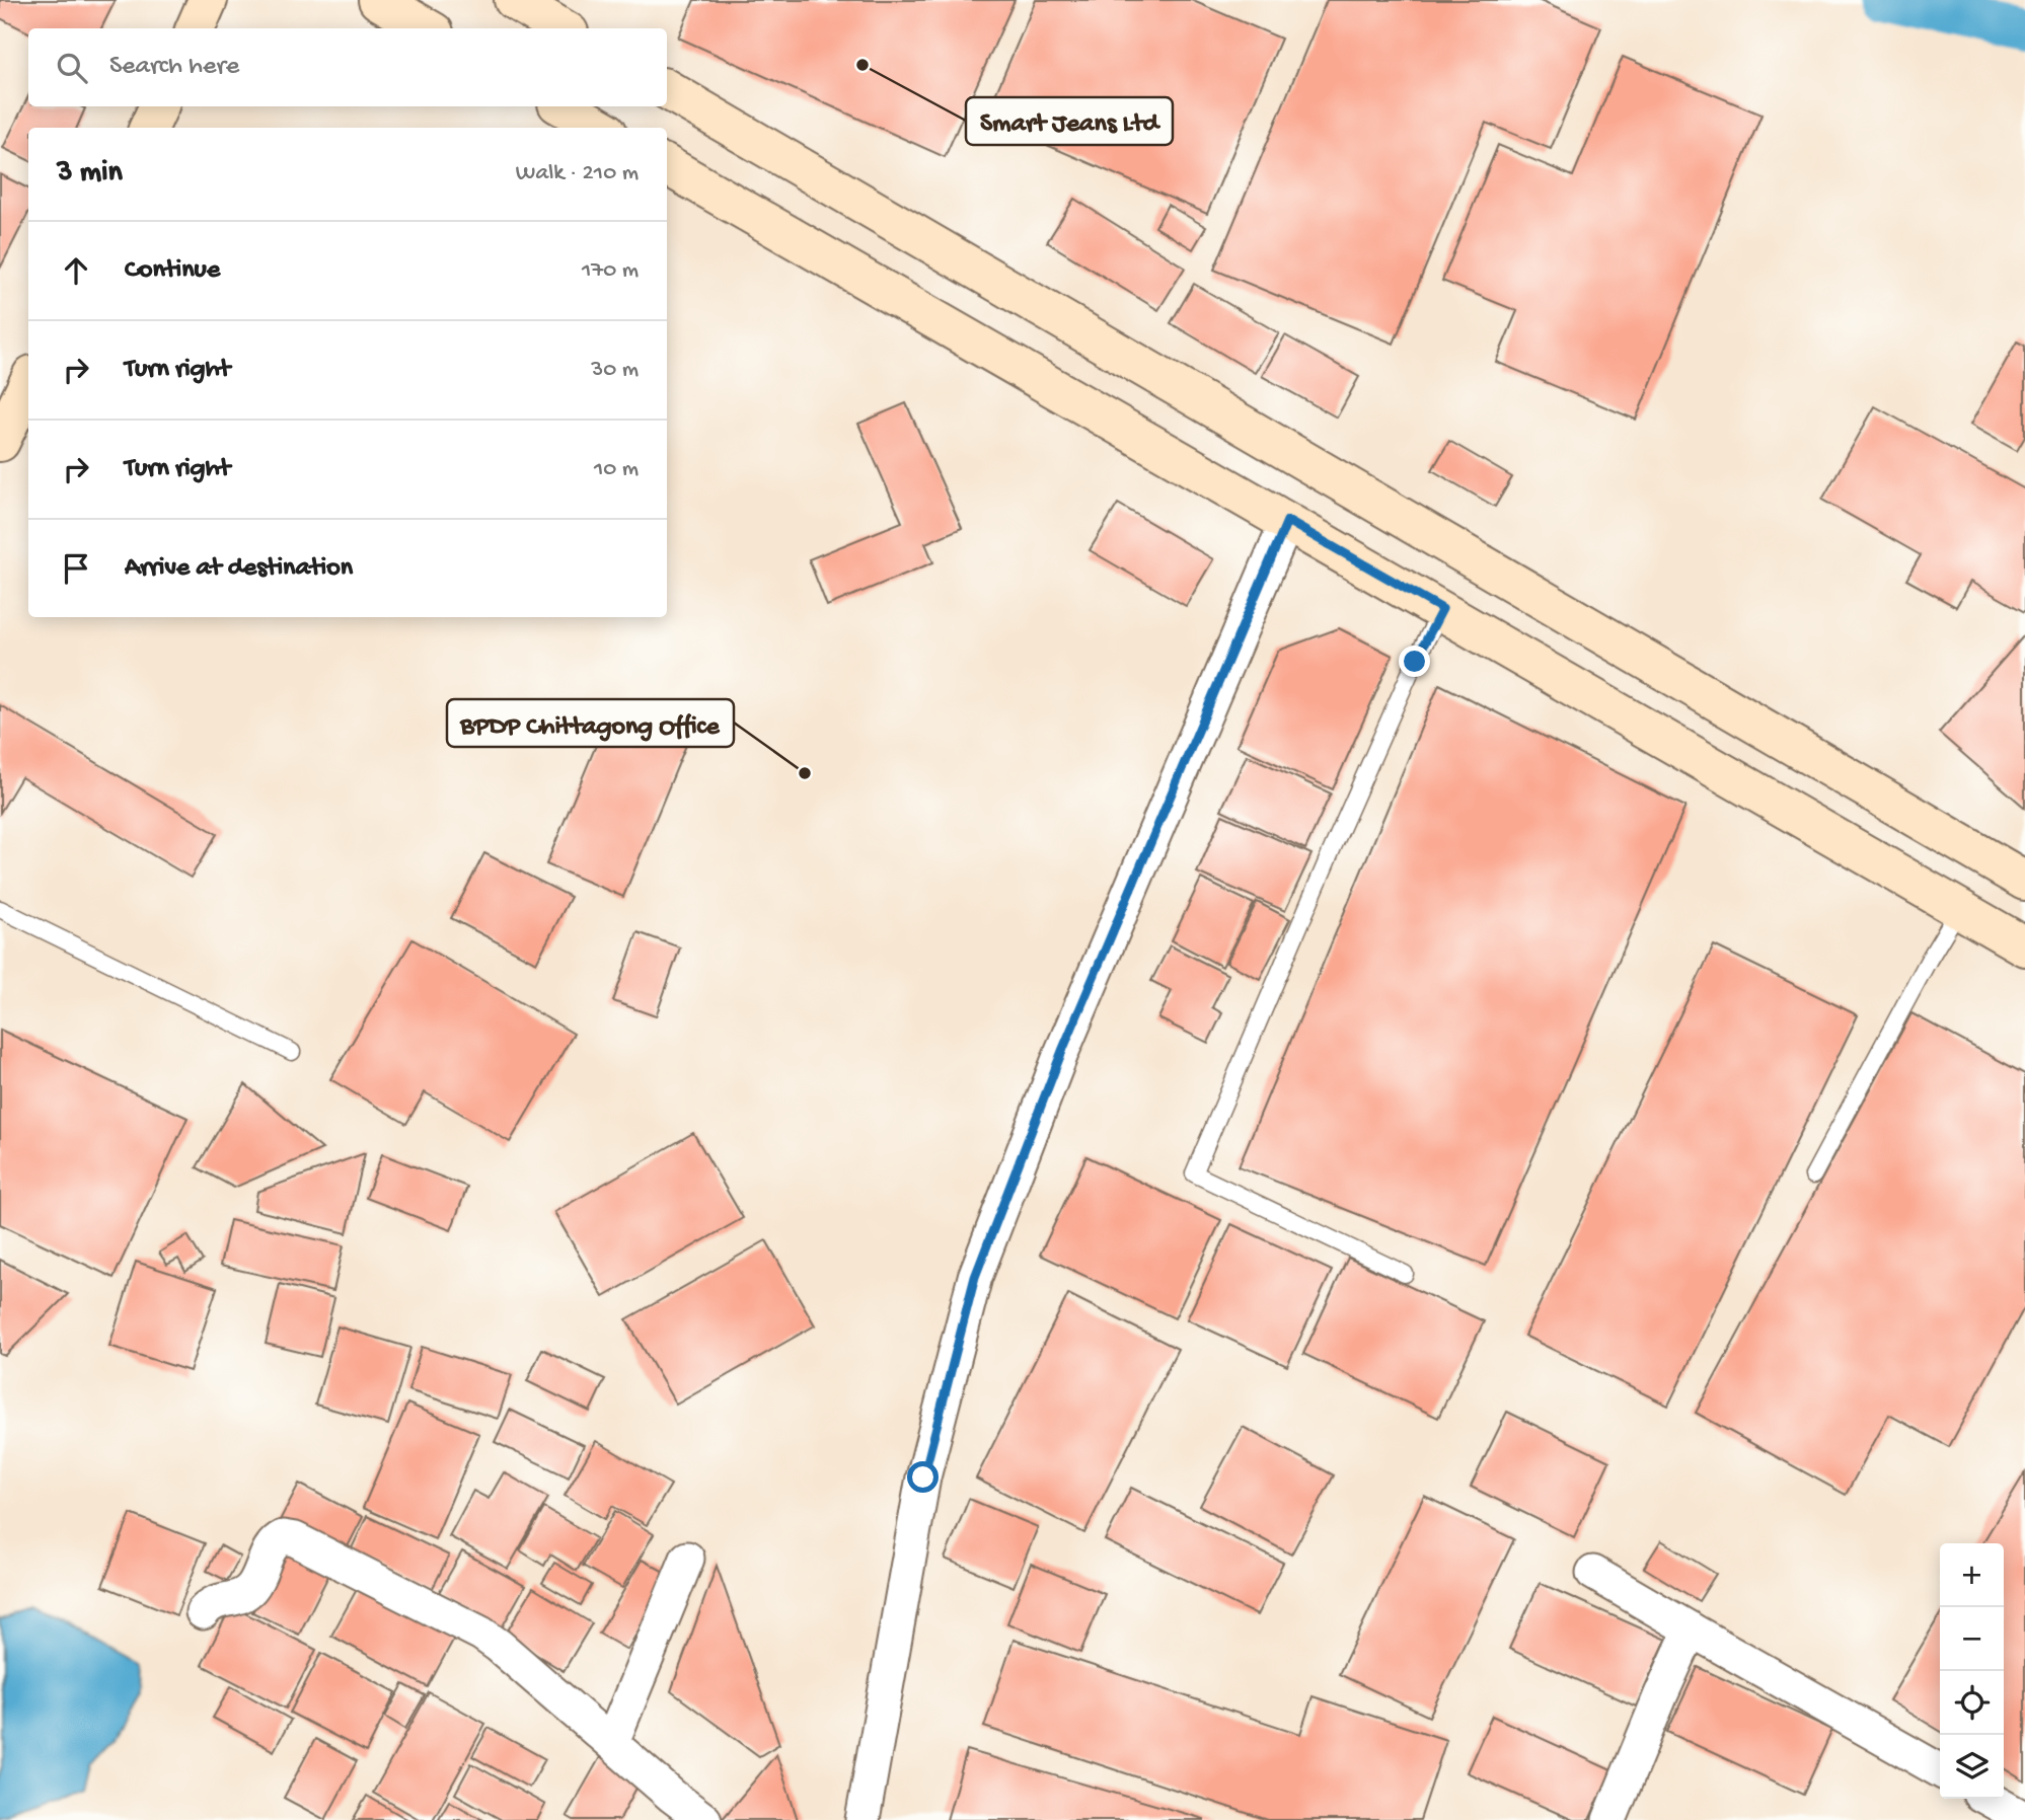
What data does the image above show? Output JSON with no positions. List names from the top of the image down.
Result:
{
  "places": ["Smart Jeans Ltd", "BPDP Chittagong Office"],
  "page": {
    "search": "Search here",
    "heading": ["3 min", "Walk · 210 m"],
    "list": [
      ["Continue", "170 m"],
      ["Turn right", "30 m"],
      ["Turn right", "10 m"],
      "Arrive at destination"
    ],
    "map_buttons": ["+", "−"]
  }
}
